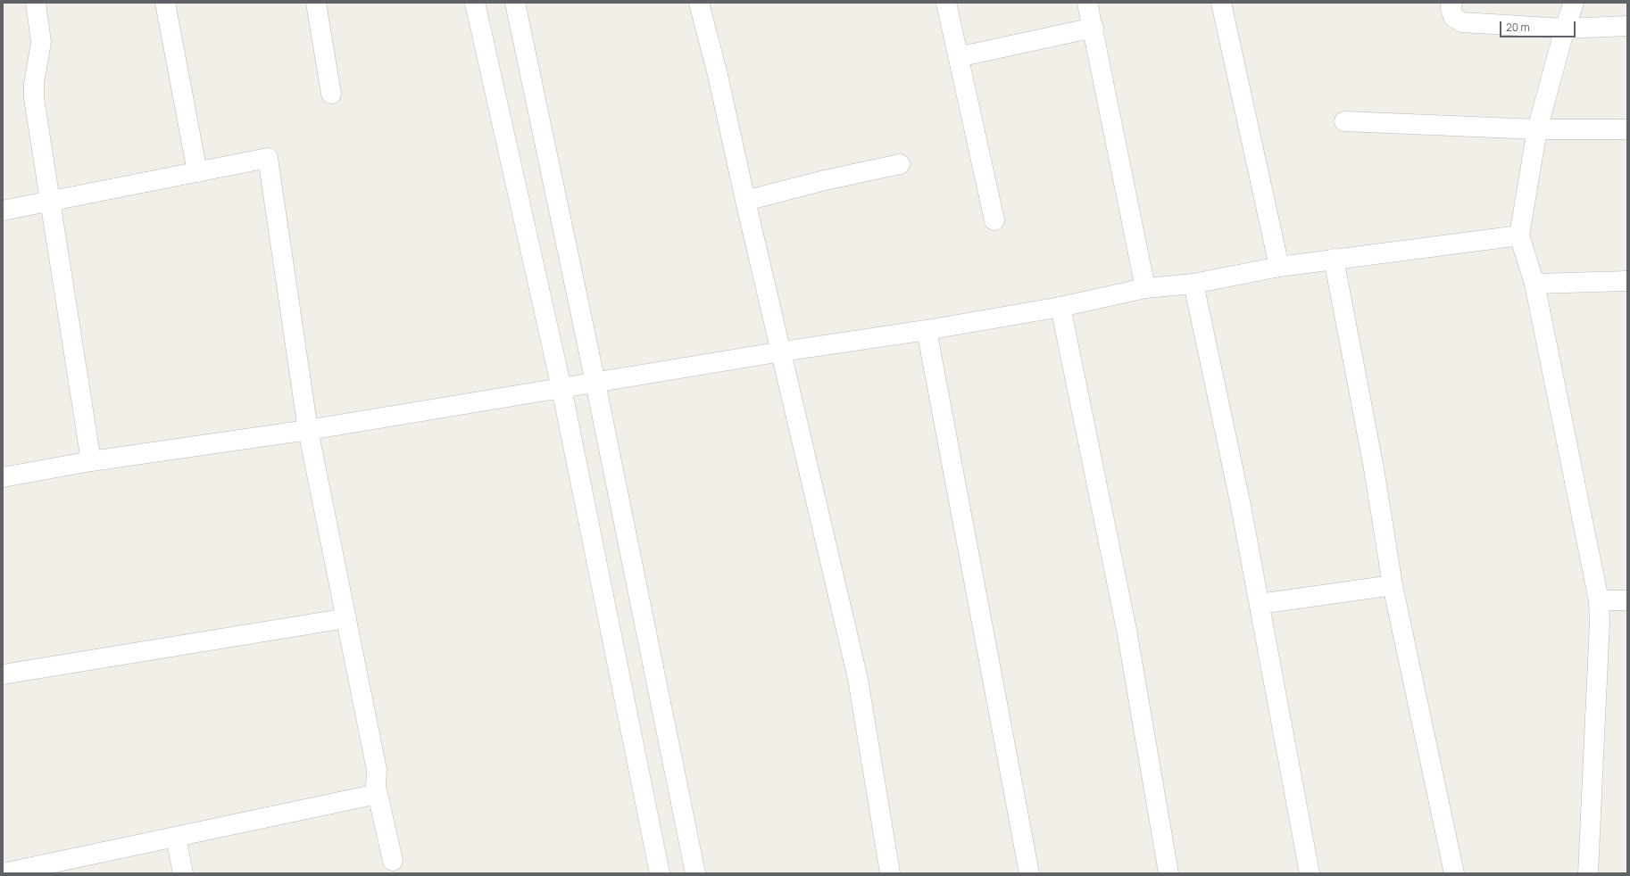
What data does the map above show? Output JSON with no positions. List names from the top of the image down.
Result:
{
  "scale_bar": "20 m"
}
